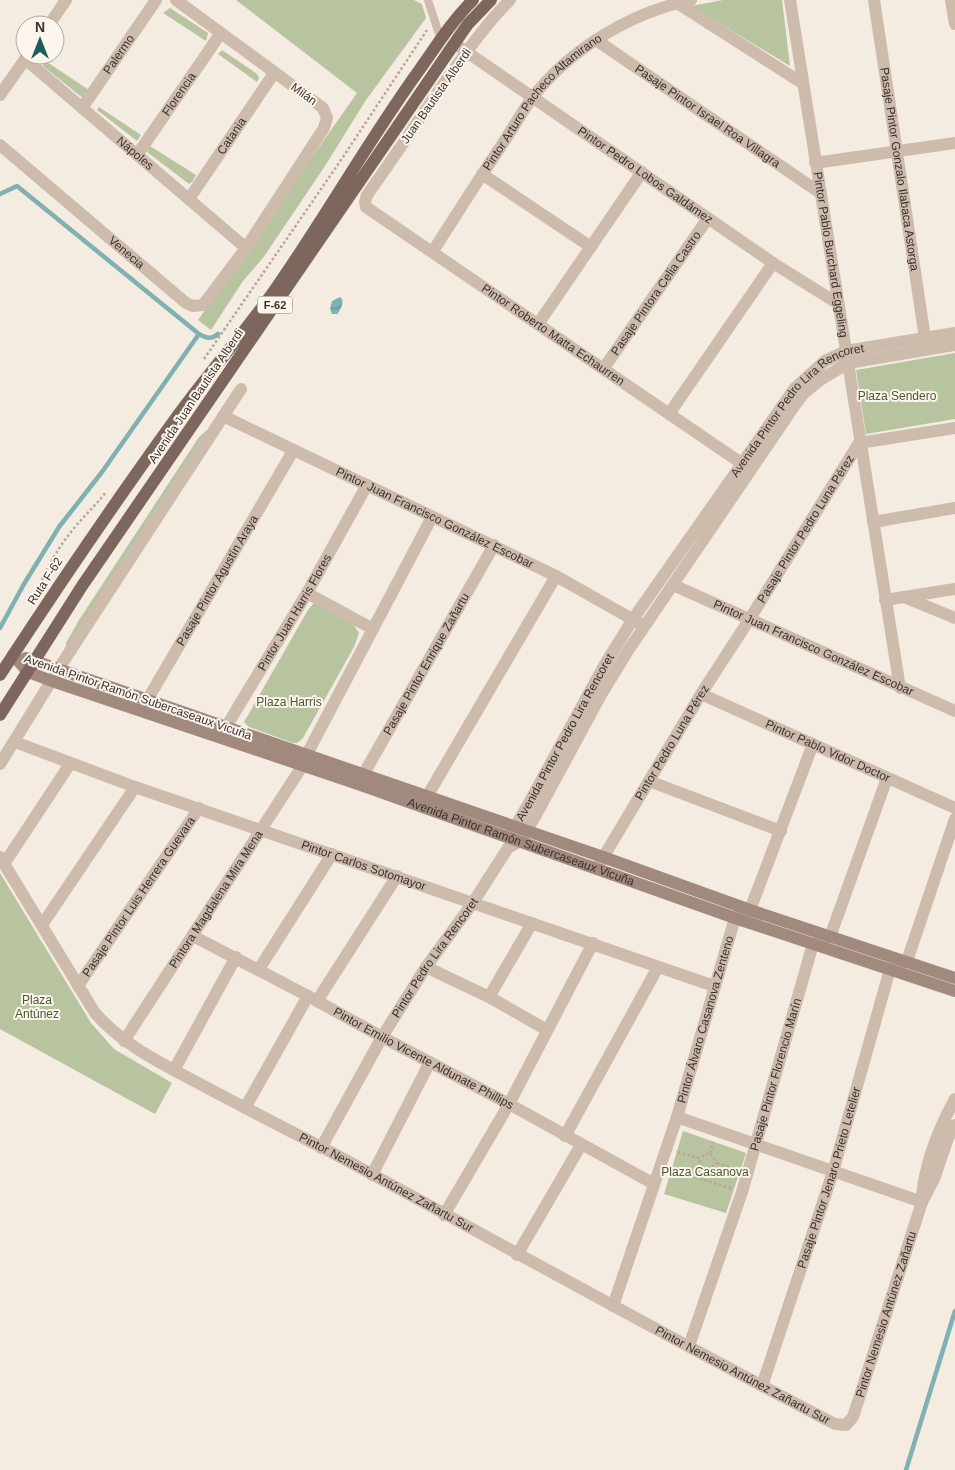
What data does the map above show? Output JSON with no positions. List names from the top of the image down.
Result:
{
  "streets": {
    "main road": ["F-62", "Avenida Juan Bautista Alberdi", "Ruta F-62"],
    "street": [
      "Palermo",
      "Florencia",
      "Milán",
      "Juan Bautista Alberdi",
      "Pintor Arturo Pacheco Altamirano",
      "Pasaje Pintor Israel Roa Villagra",
      "Catania",
      "Nápoles",
      "Pasaje Pintor Gonzalo Ilabaca Astorga",
      "Pintor Pedro Lobos Galdámez",
      "Venecia",
      "Pintor Pablo Burchard Eggeling",
      "Pasaje Pintora Celia Castro",
      "Pintor Roberto Matta Echaurren",
      "Avenida Pintor Pedro Lira Rencoret",
      "Pintor Juan Francisco González Escobar",
      "Pasaje Pintor Pedro Luna Pérez",
      "Pasaje Pintor Agustín Araya",
      "Pintor Juan Harris Flores",
      "Pasaje Pintor Enrique Zañartu",
      "Avenida Pintor Ramón Subercaseaux Vicuña",
      "Pintor Pedro Luna Pérez",
      "Pintor Pablo Vidor Doctor",
      "Pintor Carlos Sotomayor",
      "Pasaje Pintor Luis Herrera Guevara",
      "Pintora Magdalena Mira Mena",
      "Pintor Pedro Lira Rencoret",
      "Pintor Álvaro Casanova Zenteno",
      "Pintor Emilio Vicente Aldunate Phillips",
      "Pasaje Pintor Florencio Marín",
      "Pasaje Pintor Jenaro Prieto Letelier",
      "Pintor Nemesio Antúnez Zañartu Sur",
      "Pintor Nemesio Antúnez Zañartu"
    ]
  },
  "crossings": [
    ["Palermo", "Nápoles"],
    ["Florencia", "Milán"],
    ["Florencia", "Nápoles"],
    ["Milán", "Catania"],
    ["Milán", "Nápoles"],
    ["Milán", "Venecia"],
    ["Juan Bautista Alberdi", "Pintor Pedro Lobos Galdámez"],
    ["Juan Bautista Alberdi", "Pintor Roberto Matta Echaurren"],
    ["Pintor Arturo Pacheco Altamirano", "Pasaje Pintor Israel Roa Villagra"],
    ["Pintor Arturo Pacheco Altamirano", "Pintor Pedro Lobos Galdámez"],
    ["Pintor Arturo Pacheco Altamirano", "Pintor Roberto Matta Echaurren"],
    ["Pasaje Pintor Israel Roa Villagra", "Pintor Pablo Burchard Eggeling"],
    ["Catania", "Nápoles"],
    ["Nápoles", "Venecia"],
    ["Pasaje Pintor Gonzalo Ilabaca Astorga", "Avenida Pintor Pedro Lira Rencoret"],
    ["Pintor Pedro Lobos Galdámez", "Pintor Pablo Burchard Eggeling"],
    ["Pintor Pedro Lobos Galdámez", "Pasaje Pintora Celia Castro"],
    ["Pintor Pedro Lobos Galdámez", "Avenida Juan Bautista Alberdi"],
    ["Pintor Pablo Burchard Eggeling", "Avenida Pintor Pedro Lira Rencoret"],
    ["Pintor Pablo Burchard Eggeling", "Pintor Juan Francisco González Escobar"],
    ["Pintor Pablo Burchard Eggeling", "Pasaje Pintor Pedro Luna Pérez"],
    ["Pasaje Pintora Celia Castro", "Pintor Roberto Matta Echaurren"],
    ["Pintor Roberto Matta Echaurren", "Avenida Pintor Pedro Lira Rencoret"],
    ["Avenida Juan Bautista Alberdi", "Ruta F-62"],
    ["Avenida Juan Bautista Alberdi", "Avenida Pintor Ramón Subercaseaux Vicuña"],
    ["Avenida Pintor Pedro Lira Rencoret", "Pintor Juan Francisco González Escobar"],
    ["Avenida Pintor Pedro Lira Rencoret", "Avenida Pintor Ramón Subercaseaux Vicuña"],
    ["Avenida Pintor Pedro Lira Rencoret", "Pintor Pedro Lira Rencoret"],
    ["Pintor Juan Francisco González Escobar", "Pasaje Pintor Pedro Luna Pérez"],
    ["Pintor Juan Francisco González Escobar", "Pasaje Pintor Agustín Araya"],
    ["Pintor Juan Francisco González Escobar", "Pintor Juan Harris Flores"],
    ["Pintor Juan Francisco González Escobar", "Pasaje Pintor Enrique Zañartu"],
    ["Pintor Juan Francisco González Escobar", "Pintor Pedro Luna Pérez"],
    ["Pintor Juan Francisco González Escobar", "Pintora Magdalena Mira Mena"],
    ["Pasaje Pintor Pedro Luna Pérez", "Pintor Pedro Luna Pérez"],
    ["Ruta F-62", "Avenida Pintor Ramón Subercaseaux Vicuña"],
    ["Pasaje Pintor Agustín Araya", "Avenida Pintor Ramón Subercaseaux Vicuña"],
    ["Pintor Juan Harris Flores", "Avenida Pintor Ramón Subercaseaux Vicuña"],
    ["Pasaje Pintor Enrique Zañartu", "Avenida Pintor Ramón Subercaseaux Vicuña"],
    ["Avenida Pintor Ramón Subercaseaux Vicuña", "Pintor Pedro Luna Pérez"],
    ["Avenida Pintor Ramón Subercaseaux Vicuña", "Pintora Magdalena Mira Mena"],
    ["Avenida Pintor Ramón Subercaseaux Vicuña", "Pintor Pedro Lira Rencoret"],
    ["Avenida Pintor Ramón Subercaseaux Vicuña", "Pintor Álvaro Casanova Zenteno"],
    ["Avenida Pintor Ramón Subercaseaux Vicuña", "Pasaje Pintor Florencio Marín"],
    ["Avenida Pintor Ramón Subercaseaux Vicuña", "Pasaje Pintor Jenaro Prieto Letelier"],
    ["Pintor Pedro Luna Pérez", "Pintor Pablo Vidor Doctor"],
    ["Pintor Carlos Sotomayor", "Pasaje Pintor Luis Herrera Guevara"],
    ["Pintor Carlos Sotomayor", "Pintora Magdalena Mira Mena"],
    ["Pintor Carlos Sotomayor", "Pintor Pedro Lira Rencoret"],
    ["Pintor Carlos Sotomayor", "Pintor Álvaro Casanova Zenteno"],
    ["Pasaje Pintor Luis Herrera Guevara", "Pintor Nemesio Antúnez Zañartu Sur"],
    ["Pintora Magdalena Mira Mena", "Pintor Emilio Vicente Aldunate Phillips"],
    ["Pintora Magdalena Mira Mena", "Pintor Nemesio Antúnez Zañartu Sur"],
    ["Pintor Pedro Lira Rencoret", "Pintor Emilio Vicente Aldunate Phillips"],
    ["Pintor Pedro Lira Rencoret", "Pintor Nemesio Antúnez Zañartu Sur"],
    ["Pintor Álvaro Casanova Zenteno", "Pintor Emilio Vicente Aldunate Phillips"],
    ["Pintor Álvaro Casanova Zenteno", "Pintor Nemesio Antúnez Zañartu Sur"],
    ["Pasaje Pintor Florencio Marín", "Pintor Nemesio Antúnez Zañartu Sur"],
    ["Pasaje Pintor Jenaro Prieto Letelier", "Pintor Nemesio Antúnez Zañartu Sur"],
    ["Pintor Nemesio Antúnez Zañartu Sur", "Pintor Nemesio Antúnez Zañartu"]
  ],
  "parks": [
    "Plaza Sendero",
    "Plaza Harris",
    "Plaza Antúnez",
    "Plaza Casanova"
  ],
  "north": "top"
}
